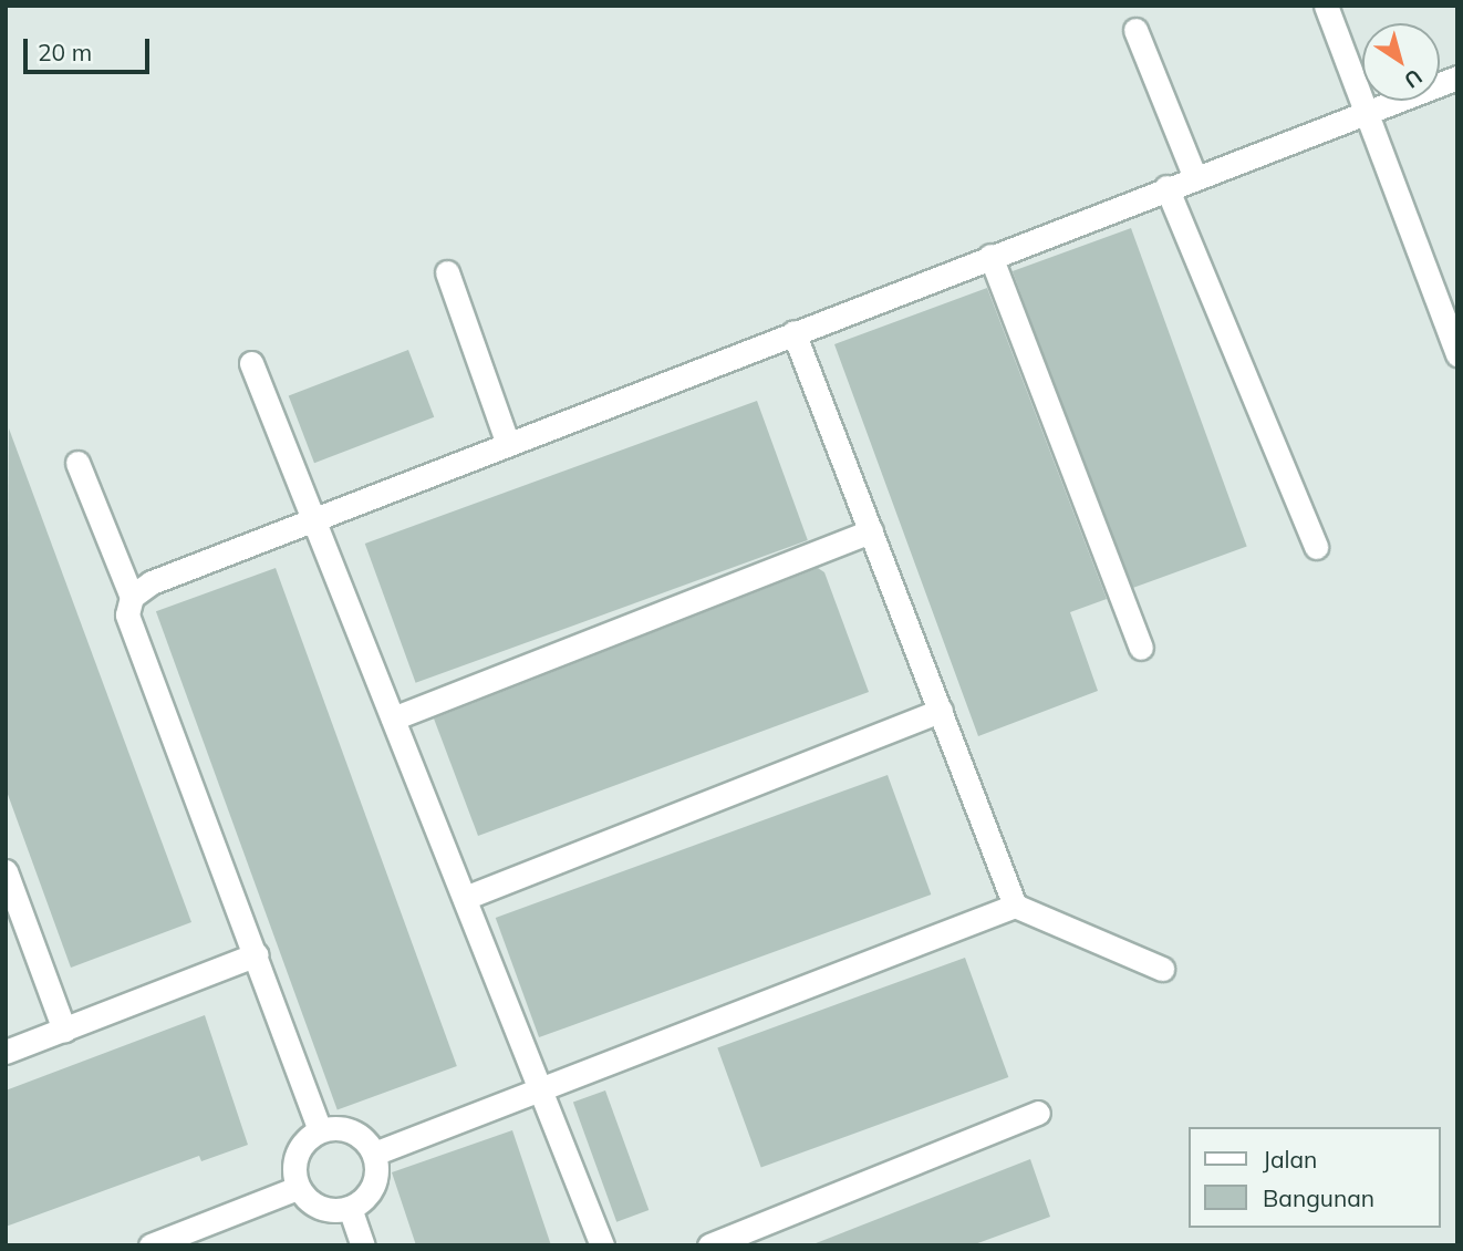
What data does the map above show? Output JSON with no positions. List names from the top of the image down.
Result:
{
  "legend": ["Jalan", "Bangunan"],
  "scale_bar": "20 m",
  "north": "bottom right"
}
